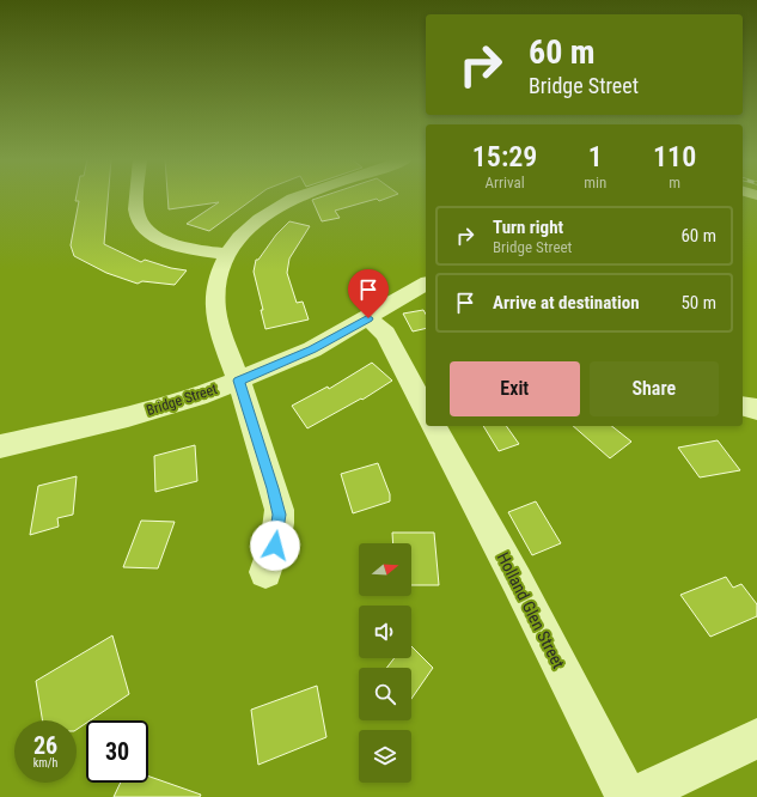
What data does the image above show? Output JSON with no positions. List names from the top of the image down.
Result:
{
  "streets": {
    "street": ["Bridge Street", "Holland Glen Street"]
  },
  "north": "right",
  "page": {
    "turn": ["60 m", "Bridge Street"],
    "eta": [
      "15:29",
      "Arrival",
      "1",
      "min",
      "110",
      "m"
    ],
    "list": [
      {
        "name": "Turn right",
        "note": "Bridge Street",
        "value": "60 m"
      },
      {
        "name": "Arrive at destination",
        "value": "50 m"
      }
    ],
    "buttons": ["Exit", "Share"],
    "speed": "26 km/h",
    "limit": "30"
  }
}
